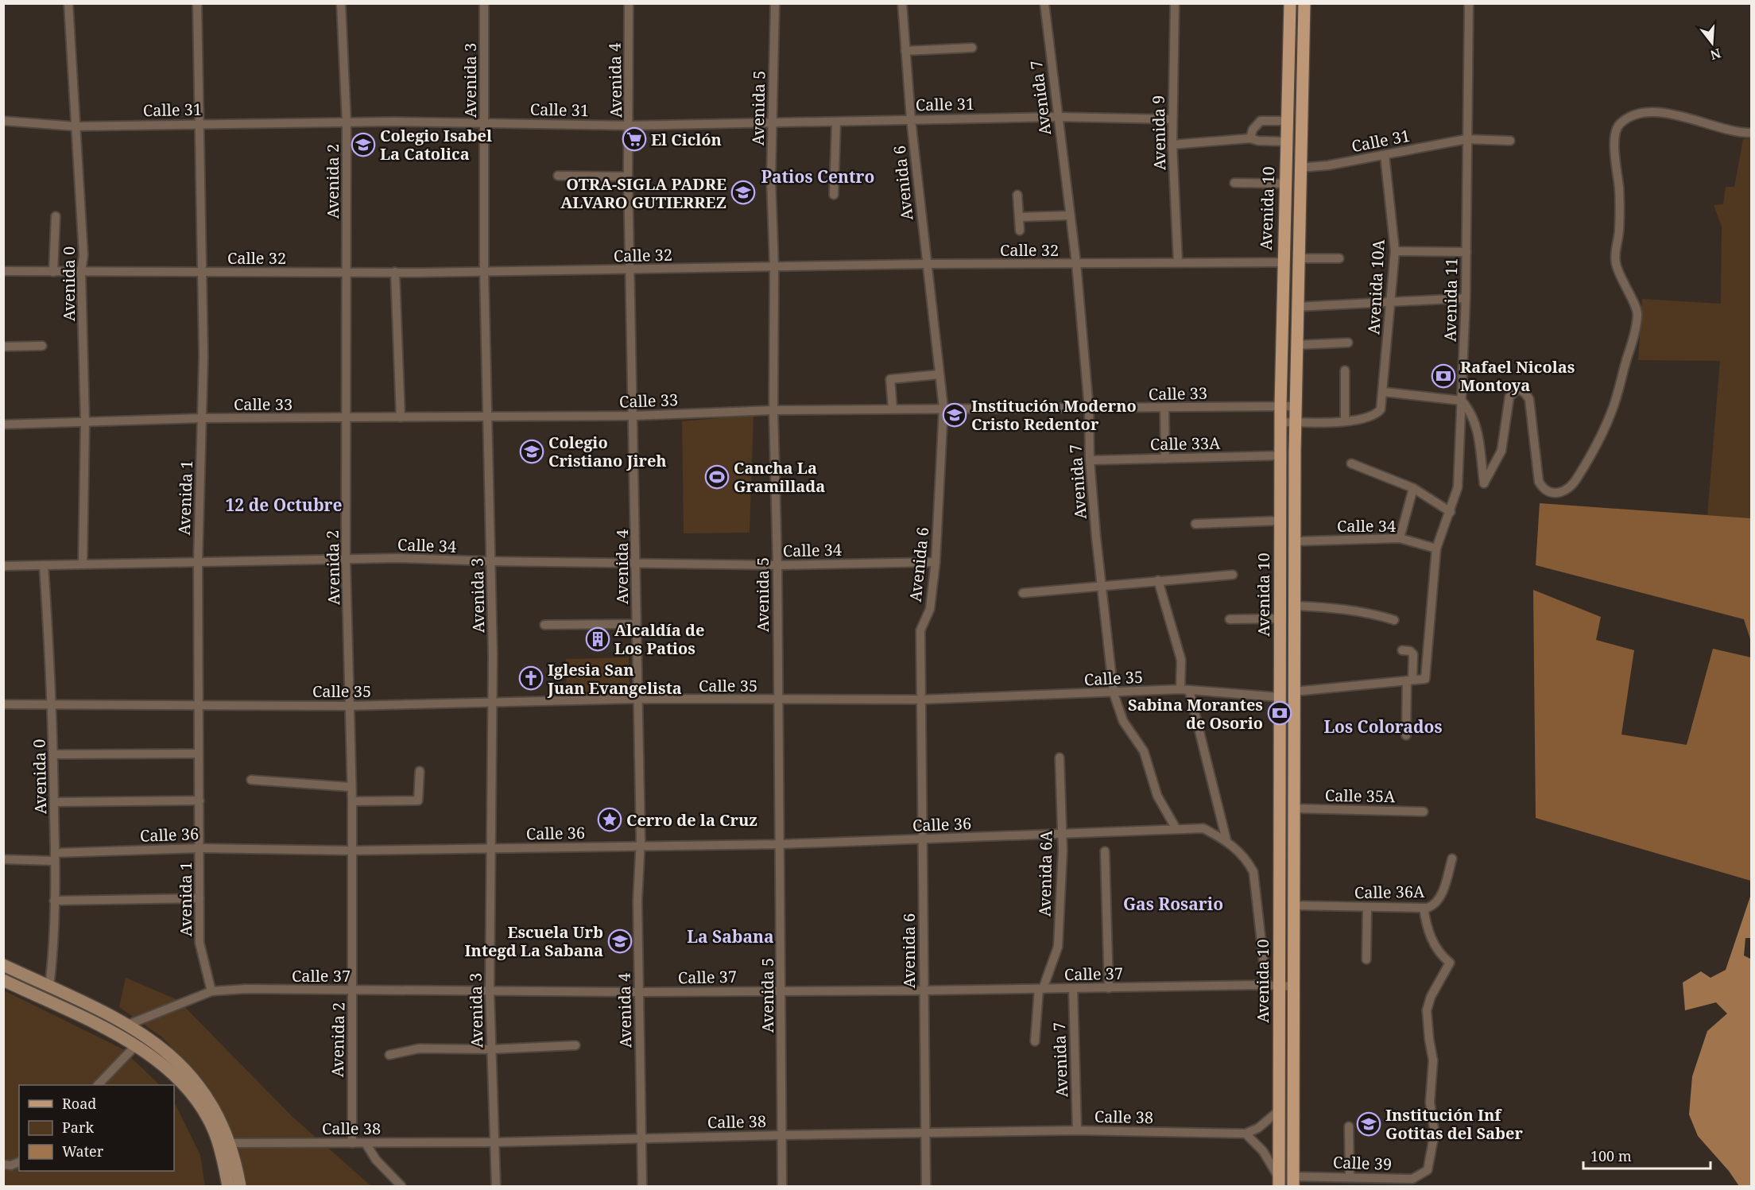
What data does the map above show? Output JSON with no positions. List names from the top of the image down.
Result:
{
  "streets": {
    "main road": ["Avenida 10"],
    "street": [
      "Avenida 3",
      "Avenida 4",
      "Avenida 7",
      "Calle 31",
      "Avenida 5",
      "Avenida 9",
      "Avenida 2",
      "Avenida 6",
      "Calle 32",
      "Avenida 0",
      "Avenida 10A",
      "Avenida 11",
      "Calle 33",
      "Calle 33A",
      "Avenida 1",
      "Calle 34",
      "Calle 35",
      "Calle 35A",
      "Calle 36",
      "Avenida 6A",
      "Calle 36A",
      "Calle 37",
      "Calle 38",
      "Calle 39"
    ]
  },
  "crossings": [
    ["Avenida 3", "Calle 31"],
    ["Avenida 3", "Calle 32"],
    ["Avenida 3", "Calle 33"],
    ["Avenida 3", "Calle 34"],
    ["Avenida 3", "Calle 35"],
    ["Avenida 3", "Calle 36"],
    ["Avenida 3", "Calle 37"],
    ["Avenida 3", "Calle 38"],
    ["Avenida 4", "Calle 31"],
    ["Avenida 4", "Calle 32"],
    ["Avenida 4", "Calle 33"],
    ["Avenida 4", "Calle 34"],
    ["Avenida 4", "Calle 35"],
    ["Avenida 4", "Calle 36"],
    ["Avenida 4", "Calle 37"],
    ["Avenida 4", "Calle 38"],
    ["Avenida 7", "Calle 31"],
    ["Avenida 7", "Calle 32"],
    ["Avenida 7", "Calle 33"],
    ["Avenida 7", "Calle 33A"],
    ["Avenida 7", "Calle 35"],
    ["Avenida 7", "Calle 36"],
    ["Avenida 7", "Calle 37"],
    ["Avenida 7", "Calle 38"],
    ["Calle 31", "Avenida 5"],
    ["Calle 31", "Avenida 9"],
    ["Calle 31", "Avenida 2"],
    ["Calle 31", "Avenida 6"],
    ["Calle 31", "Avenida 10"],
    ["Calle 31", "Avenida 0"],
    ["Calle 31", "Avenida 10A"],
    ["Calle 31", "Avenida 11"],
    ["Calle 31", "Avenida 1"],
    ["Avenida 5", "Calle 32"],
    ["Avenida 5", "Calle 33"],
    ["Avenida 5", "Calle 34"],
    ["Avenida 5", "Calle 35"],
    ["Avenida 5", "Calle 36"],
    ["Avenida 5", "Calle 37"],
    ["Avenida 5", "Calle 38"],
    ["Avenida 9", "Calle 32"],
    ["Avenida 2", "Calle 32"],
    ["Avenida 2", "Calle 33"],
    ["Avenida 2", "Calle 34"],
    ["Avenida 2", "Calle 35"],
    ["Avenida 2", "Calle 36"],
    ["Avenida 2", "Calle 37"],
    ["Avenida 2", "Calle 38"],
    ["Avenida 6", "Calle 32"],
    ["Avenida 6", "Calle 33"],
    ["Avenida 6", "Calle 34"],
    ["Avenida 6", "Calle 35"],
    ["Avenida 6", "Calle 36"],
    ["Avenida 6", "Calle 37"],
    ["Avenida 6", "Calle 38"],
    ["Avenida 10", "Calle 32"],
    ["Avenida 10", "Calle 33"],
    ["Avenida 10", "Calle 33A"],
    ["Avenida 10", "Calle 34"],
    ["Avenida 10", "Calle 35"],
    ["Avenida 10", "Calle 35A"],
    ["Avenida 10", "Calle 36A"],
    ["Avenida 10", "Calle 37"],
    ["Avenida 10", "Calle 39"],
    ["Calle 32", "Avenida 0"],
    ["Calle 32", "Avenida 1"],
    ["Avenida 0", "Calle 33"],
    ["Avenida 0", "Calle 34"],
    ["Avenida 0", "Calle 35"],
    ["Avenida 0", "Calle 36"],
    ["Avenida 11", "Calle 34"],
    ["Calle 33", "Avenida 1"],
    ["Avenida 1", "Calle 34"],
    ["Avenida 1", "Calle 35"],
    ["Avenida 1", "Calle 36"],
    ["Avenida 1", "Calle 37"],
    ["Calle 36", "Avenida 6A"],
    ["Avenida 6A", "Calle 37"],
    ["Calle 36A", "Calle 39"]
  ],
  "districts": [
    "Patios Centro",
    "12 de Octubre",
    "Los Colorados",
    "Gas Rosario",
    "La Sabana"
  ],
  "places": {
    "supermarket": ["El Ciclón"],
    "school or university": [
      "Colegio Isabel La Catolica",
      "OTRA-SIGLA PADRE ALVARO GUTIERREZ",
      "Institución Moderno Cristo Redentor",
      "Colegio Cristiano Jireh",
      "Escuela Urb Integd La Sabana",
      "Institución Inf Gotitas del Saber"
    ],
    "bank": ["Rafael Nicolas Montoya", "Sabina Morantes de Osorio"],
    "sports": ["Cancha La Gramillada"],
    "building": ["Alcaldía de Los Patios"],
    "church": ["Iglesia San Juan Evangelista"],
    "place": ["Cerro de la Cruz"]
  },
  "legend": ["Road", "Park", "Water"],
  "scale_bar": "100 m",
  "north": "bottom"
}
